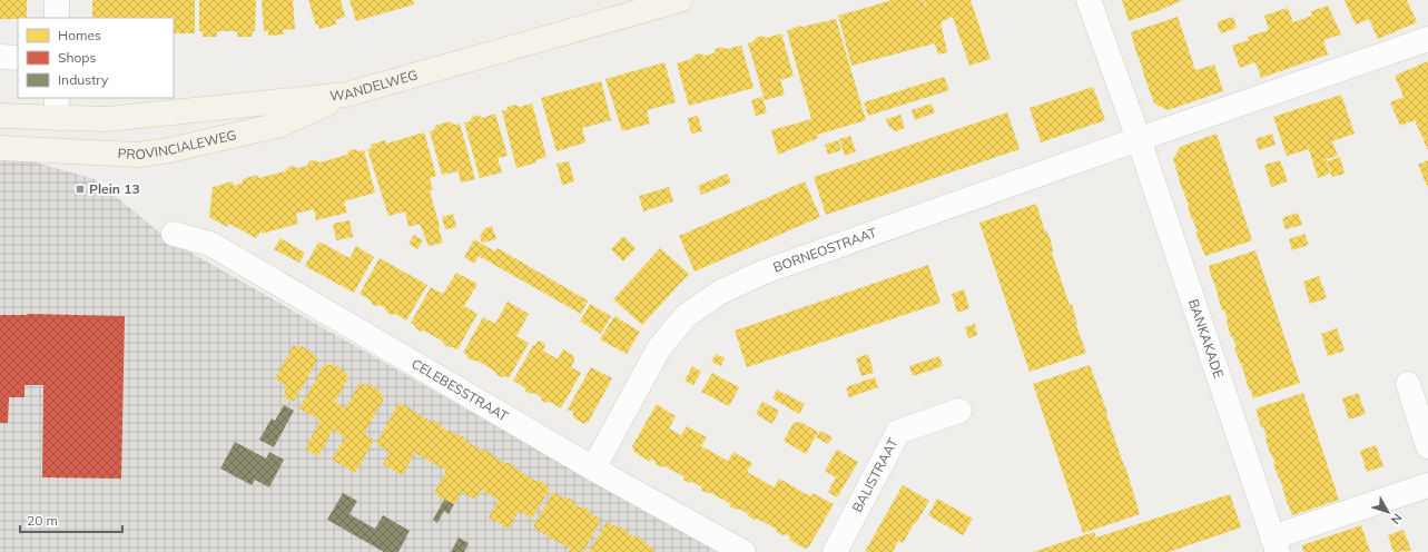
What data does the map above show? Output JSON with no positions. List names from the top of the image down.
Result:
{
  "streets": {
    "main road": ["WANDELWEG", "PROVINCIALEWEG"],
    "street": [
      "BORNEOSTRAAT",
      "BANKAKADE",
      "CELEBESSTRAAT",
      "BALISTRAAT"
    ]
  },
  "crossings": [
    ["WANDELWEG", "PROVINCIALEWEG"],
    ["BORNEOSTRAAT", "BANKAKADE"],
    ["BORNEOSTRAAT", "CELEBESSTRAAT"]
  ],
  "places": {
    "transit": ["Plein 13"]
  },
  "legend": ["Homes", "Shops", "Industry"],
  "scale_bar": "20 m",
  "north": "bottom right"
}
